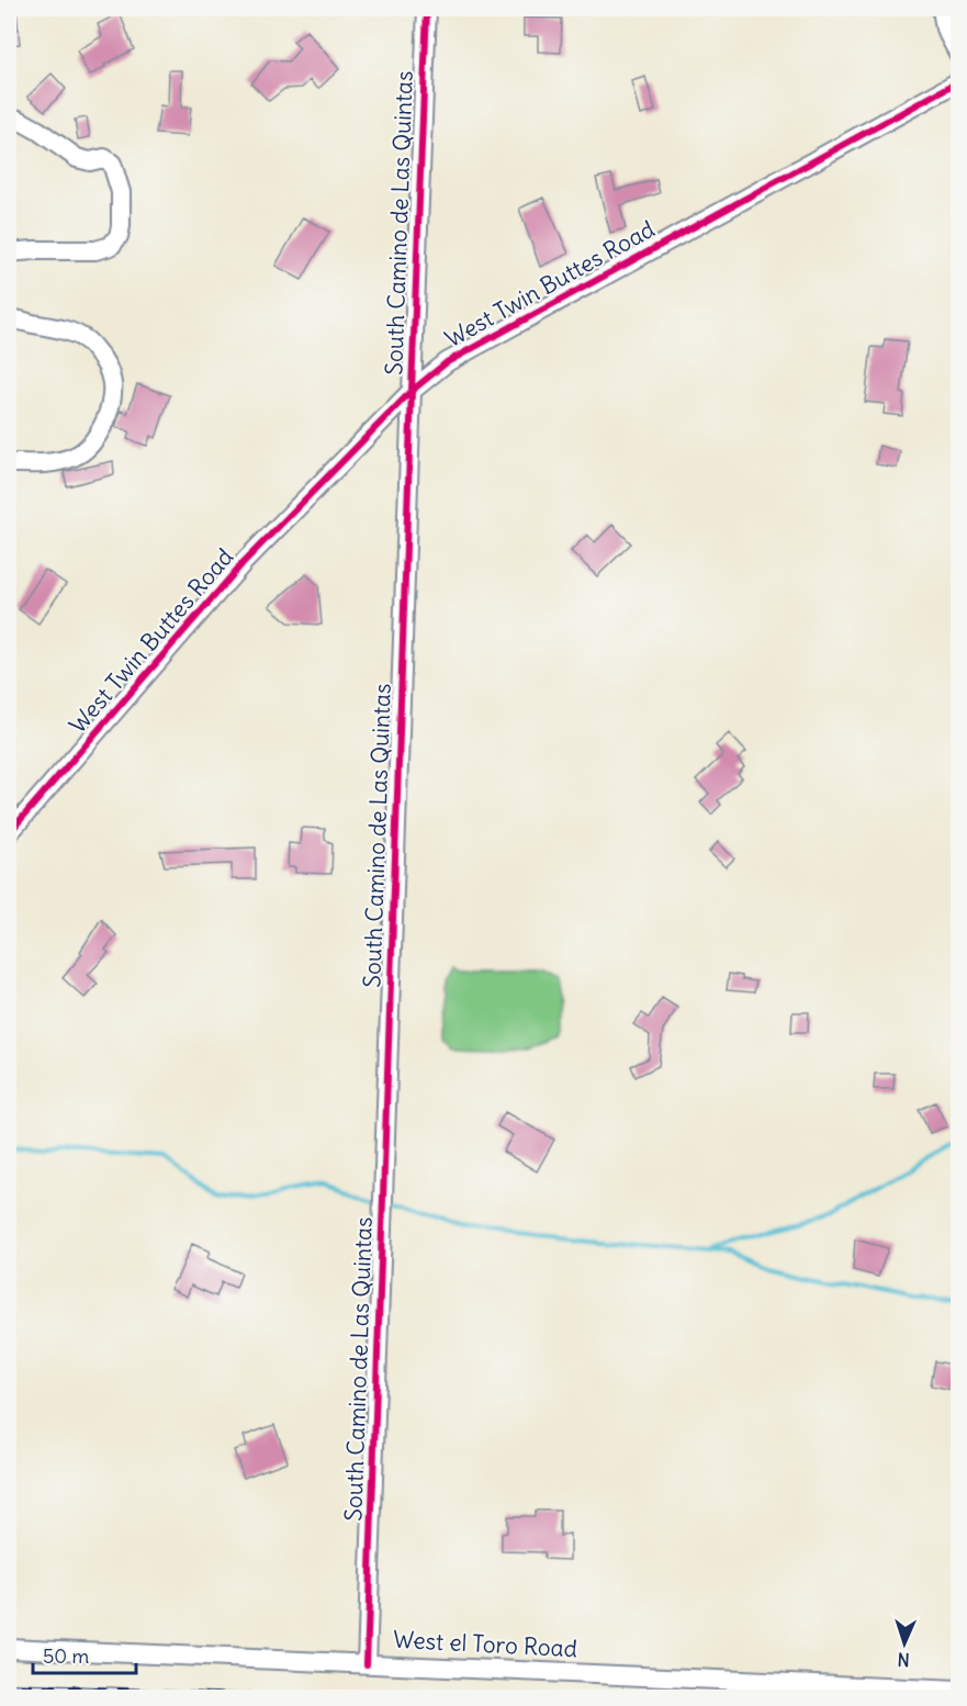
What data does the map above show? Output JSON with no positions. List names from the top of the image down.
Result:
{
  "streets": {
    "street": ["South Camino de Las Quintas", "West Twin Buttes Road", "West el Toro Road"]
  },
  "crossings": [
    ["South Camino de Las Quintas", "West Twin Buttes Road"],
    ["South Camino de Las Quintas", "West el Toro Road"]
  ],
  "scale_bar": "50 m",
  "north": "bottom"
}
